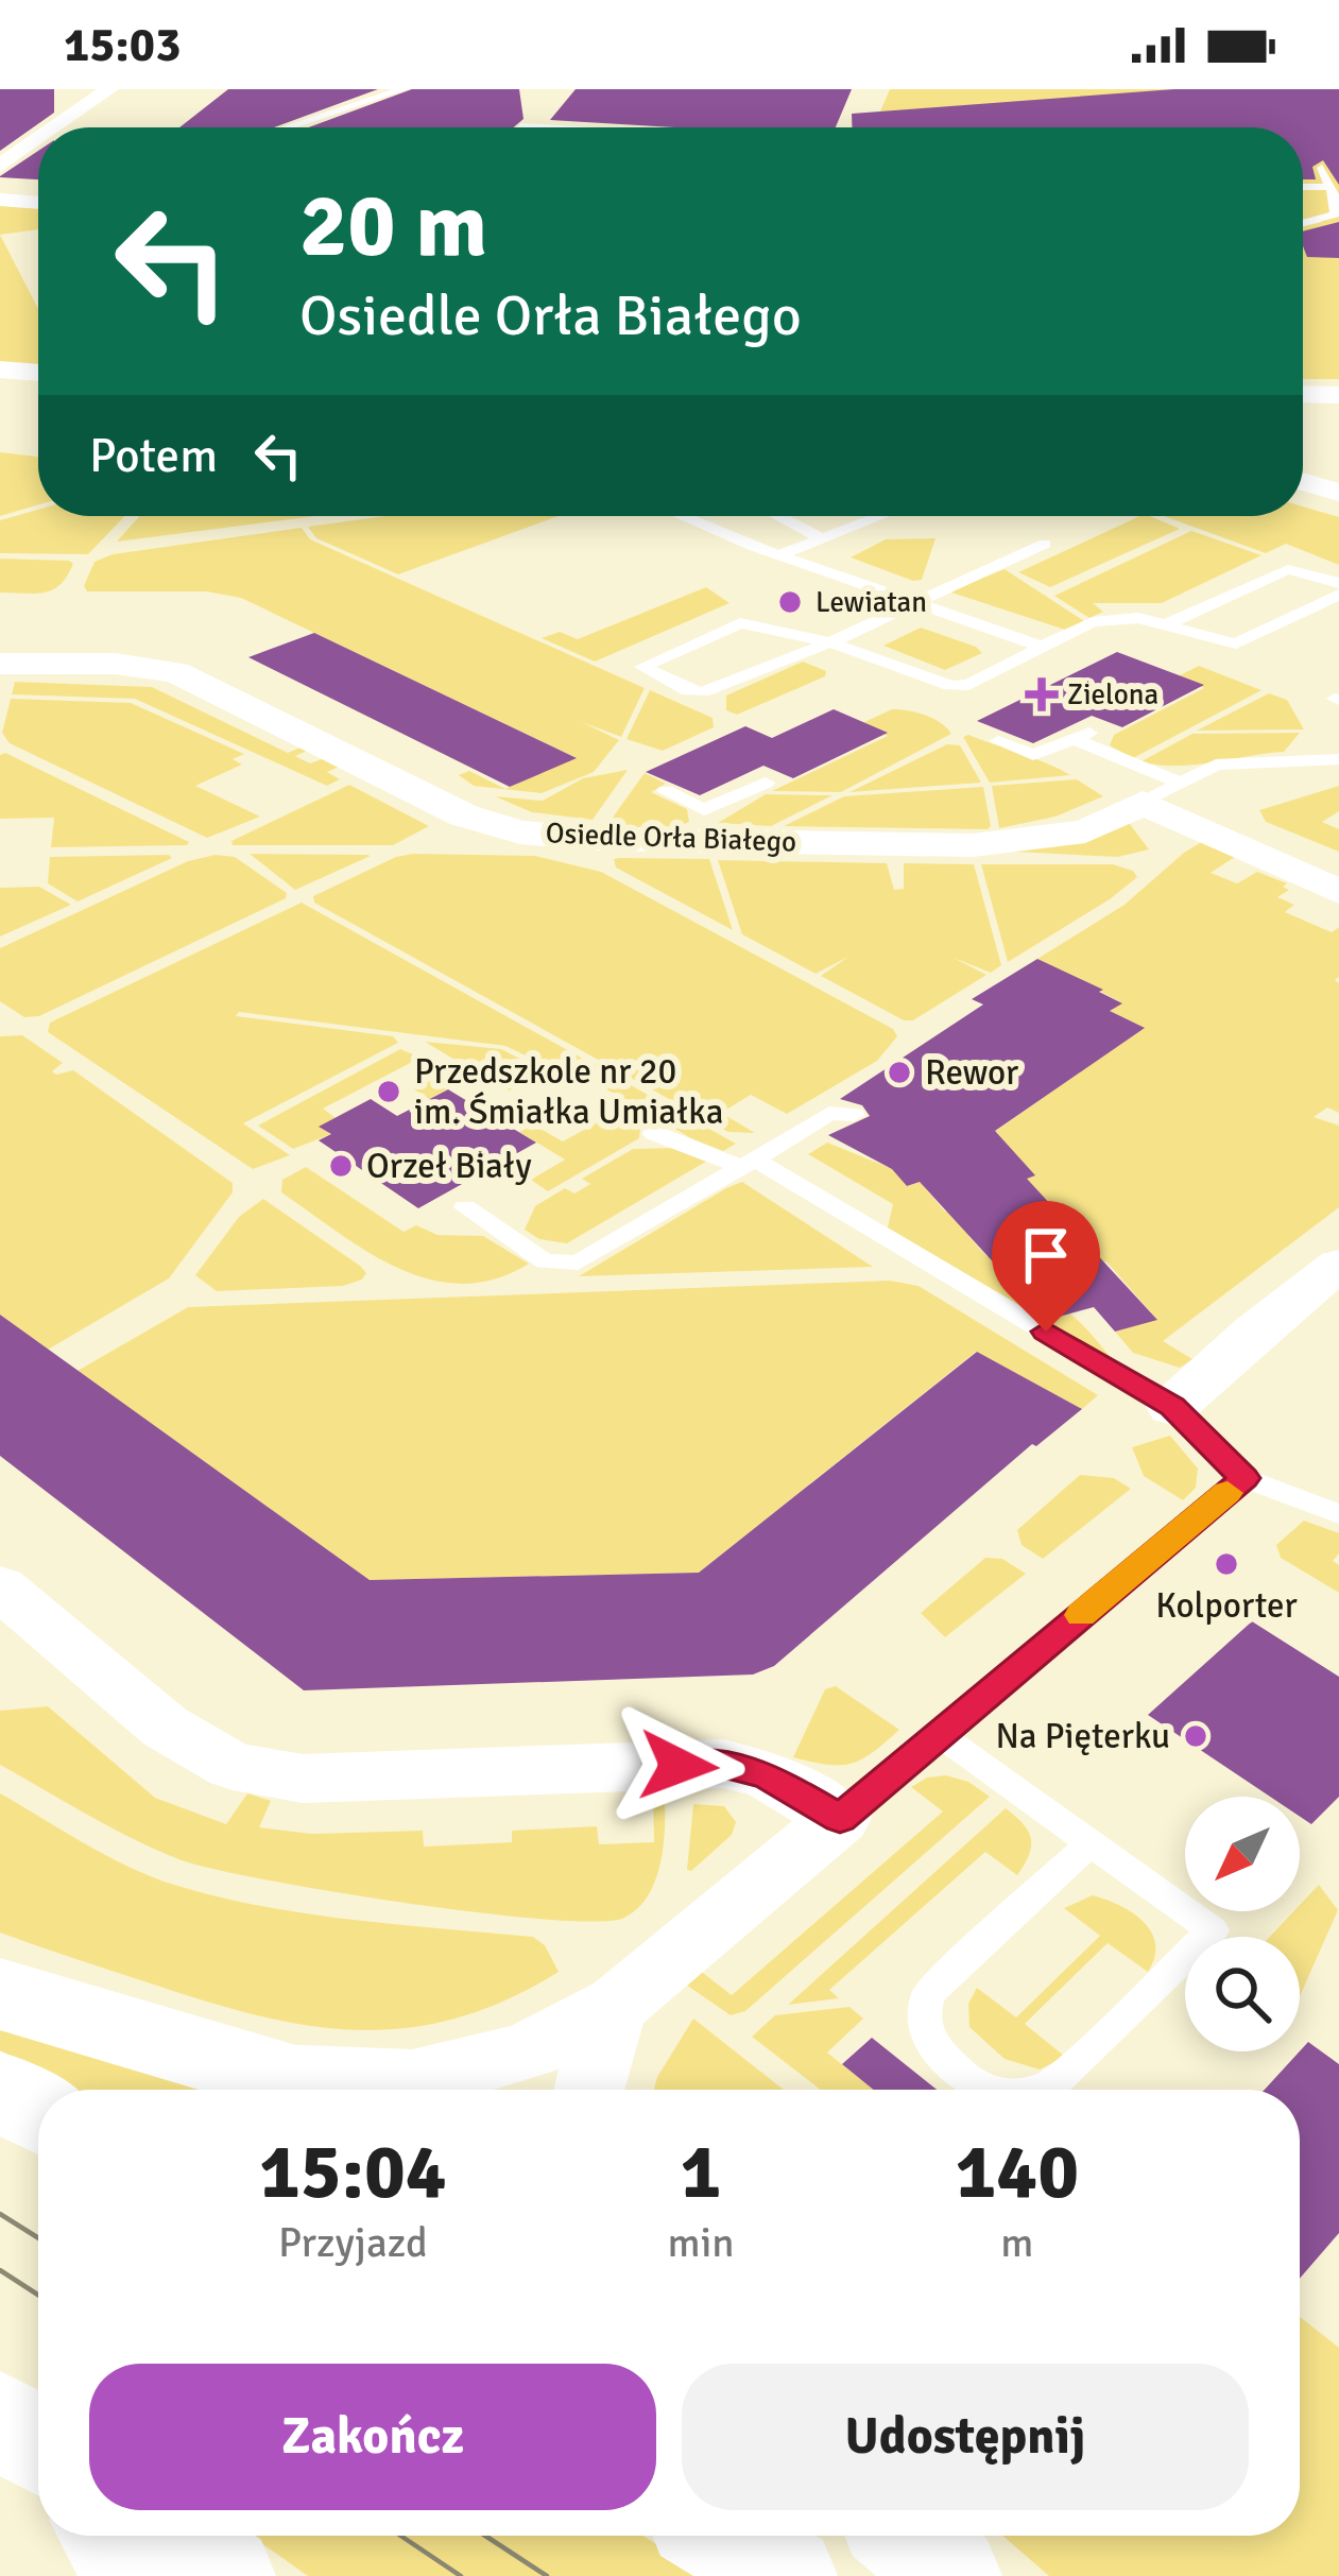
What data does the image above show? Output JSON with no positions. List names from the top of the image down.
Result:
{
  "streets": {
    "street": ["Osiedle Orła Białego"]
  },
  "places": {
    "other": [
      "Lewiatan",
      "Rewor",
      "Przedszkole nr 20 im. Śmiałka Umiałka",
      "Orzeł Biały",
      "Kolporter",
      "Na Pięterku"
    ],
    "health": ["Zielona"]
  },
  "north": "bottom left",
  "page": {
    "status": "15:03",
    "turn": ["20 m", "Osiedle Orła Białego"],
    "then": "Potem",
    "eta": [
      "15:04",
      "Przyjazd",
      "1",
      "min",
      "140",
      "m"
    ],
    "buttons": ["Zakończ", "Udostępnij"]
  }
}
